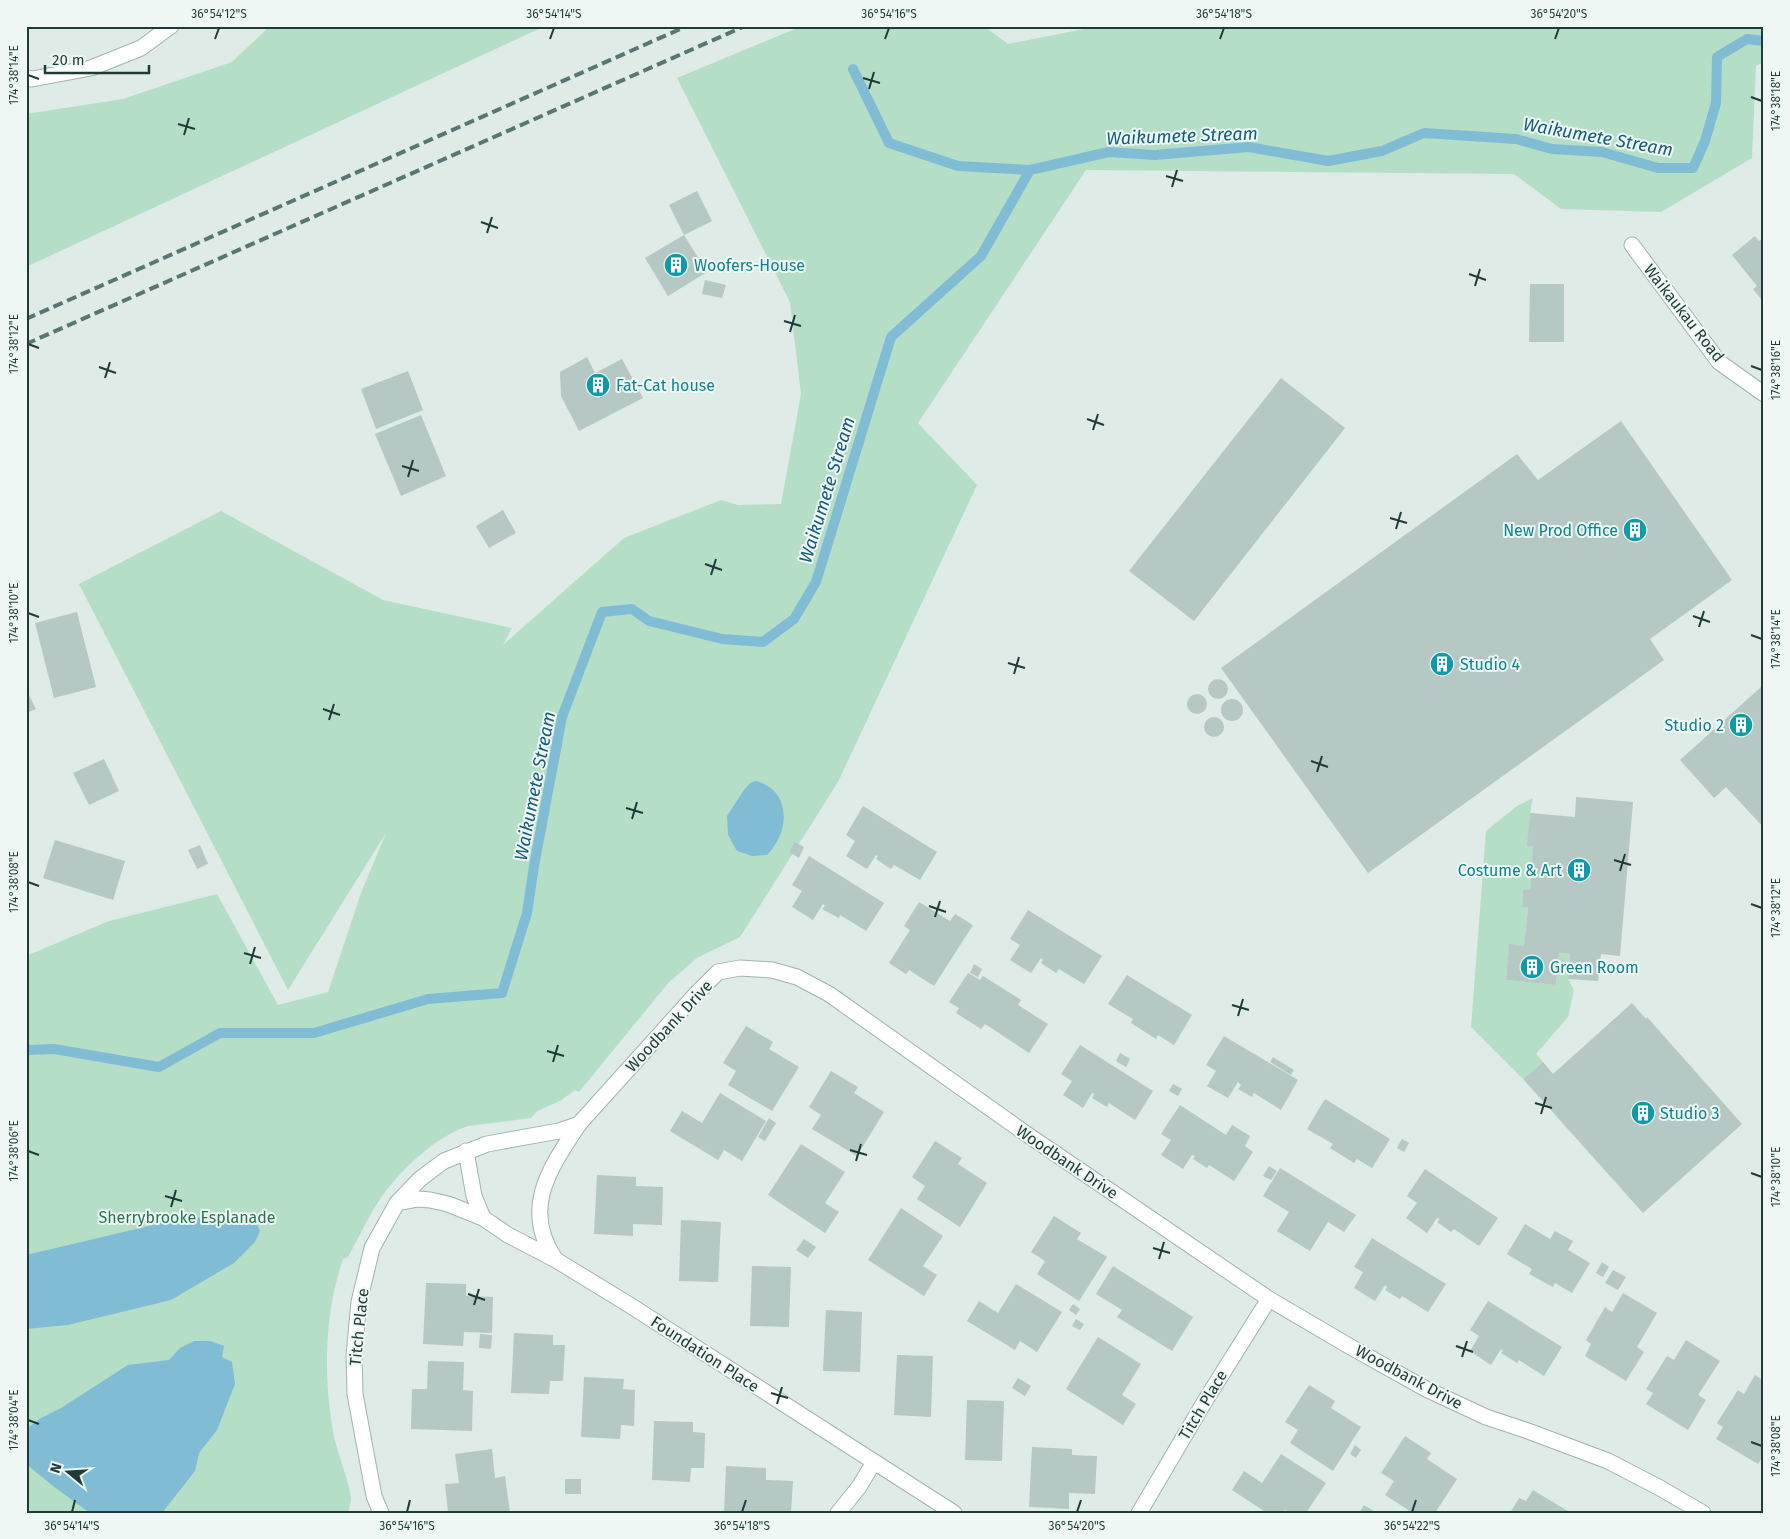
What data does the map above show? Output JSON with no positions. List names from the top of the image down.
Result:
{
  "streets": {
    "street": [
      "Waikaukau Road",
      "Woodbank Drive",
      "Titch Place",
      "Foundation Place"
    ]
  },
  "crossings": [
    ["Woodbank Drive", "Titch Place"],
    ["Woodbank Drive", "Foundation Place"],
    ["Titch Place", "Foundation Place"]
  ],
  "water": ["Waikumete Stream"],
  "parks": ["Sherrybrooke Esplanade"],
  "places": {
    "building": [
      "Woofers-House",
      "Fat-Cat house",
      "New Prod Office",
      "Studio 4",
      "Studio 2",
      "Costume & Art",
      "Green Room",
      "Studio 3"
    ]
  },
  "scale_bar": "20 m",
  "north": "left",
  "coordinates": [
    "36°54'12\"S",
    "36°54'14\"S",
    "36°54'16\"S",
    "36°54'18\"S",
    "36°54'20\"S",
    "174°38'14\"E",
    "174°38'18\"E",
    "174°38'12\"E",
    "174°38'16\"E",
    "174°38'10\"E",
    "174°38'08\"E",
    "174°38'06\"E",
    "174°38'04\"E",
    "36°54'22\"S"
  ]
}
